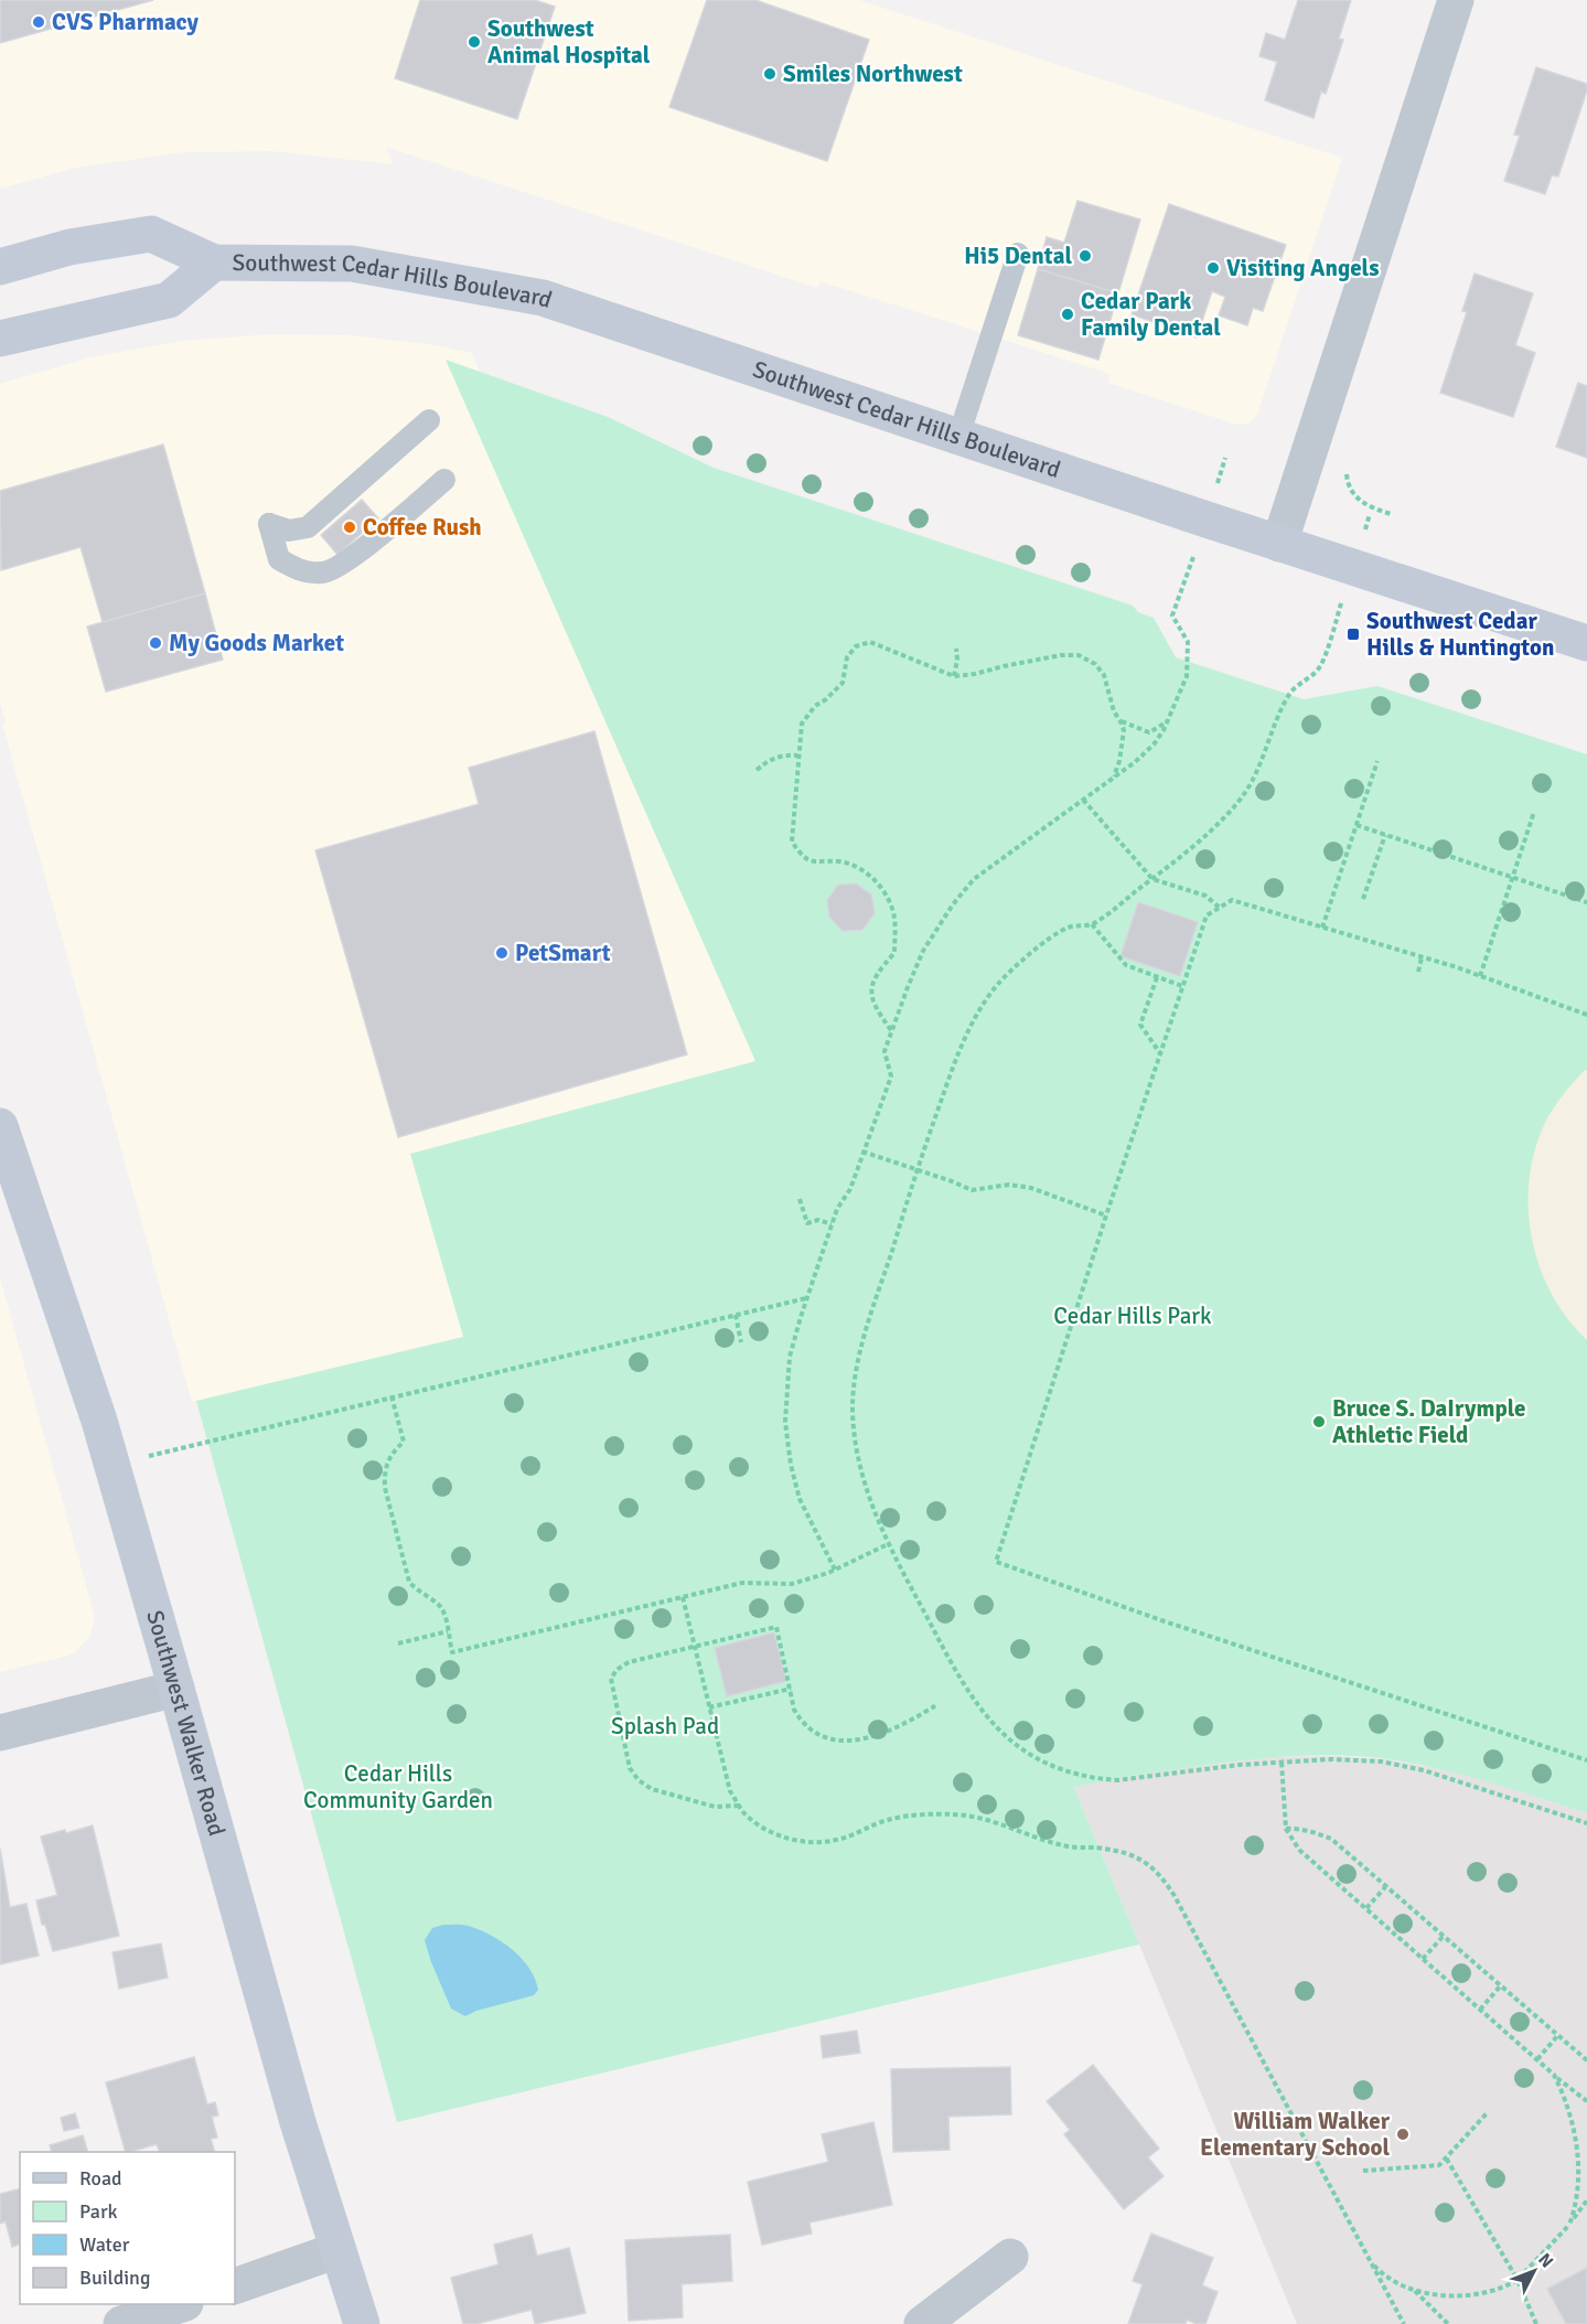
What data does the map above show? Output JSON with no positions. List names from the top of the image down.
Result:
{
  "streets": {
    "main road": ["Southwest Cedar Hills Boulevard", "Southwest Walker Road"]
  },
  "parks": ["Cedar Hills Park", "Splash Pad", "Cedar Hills Community Garden"],
  "places": {
    "other": [
      "CVS Pharmacy",
      "Southwest Animal Hospital",
      "Smiles Northwest",
      "Hi5 Dental",
      "Visiting Angels",
      "Cedar Park Family Dental",
      "Coffee Rush",
      "My Goods Market",
      "PetSmart",
      "Bruce S. DaIrymple Athletic Field",
      "William Walker Elementary School"
    ],
    "transit": ["Southwest Cedar Hills & Huntington"]
  },
  "legend": [
    "Road",
    "Park",
    "Water",
    "Building"
  ],
  "north": "top right"
}
